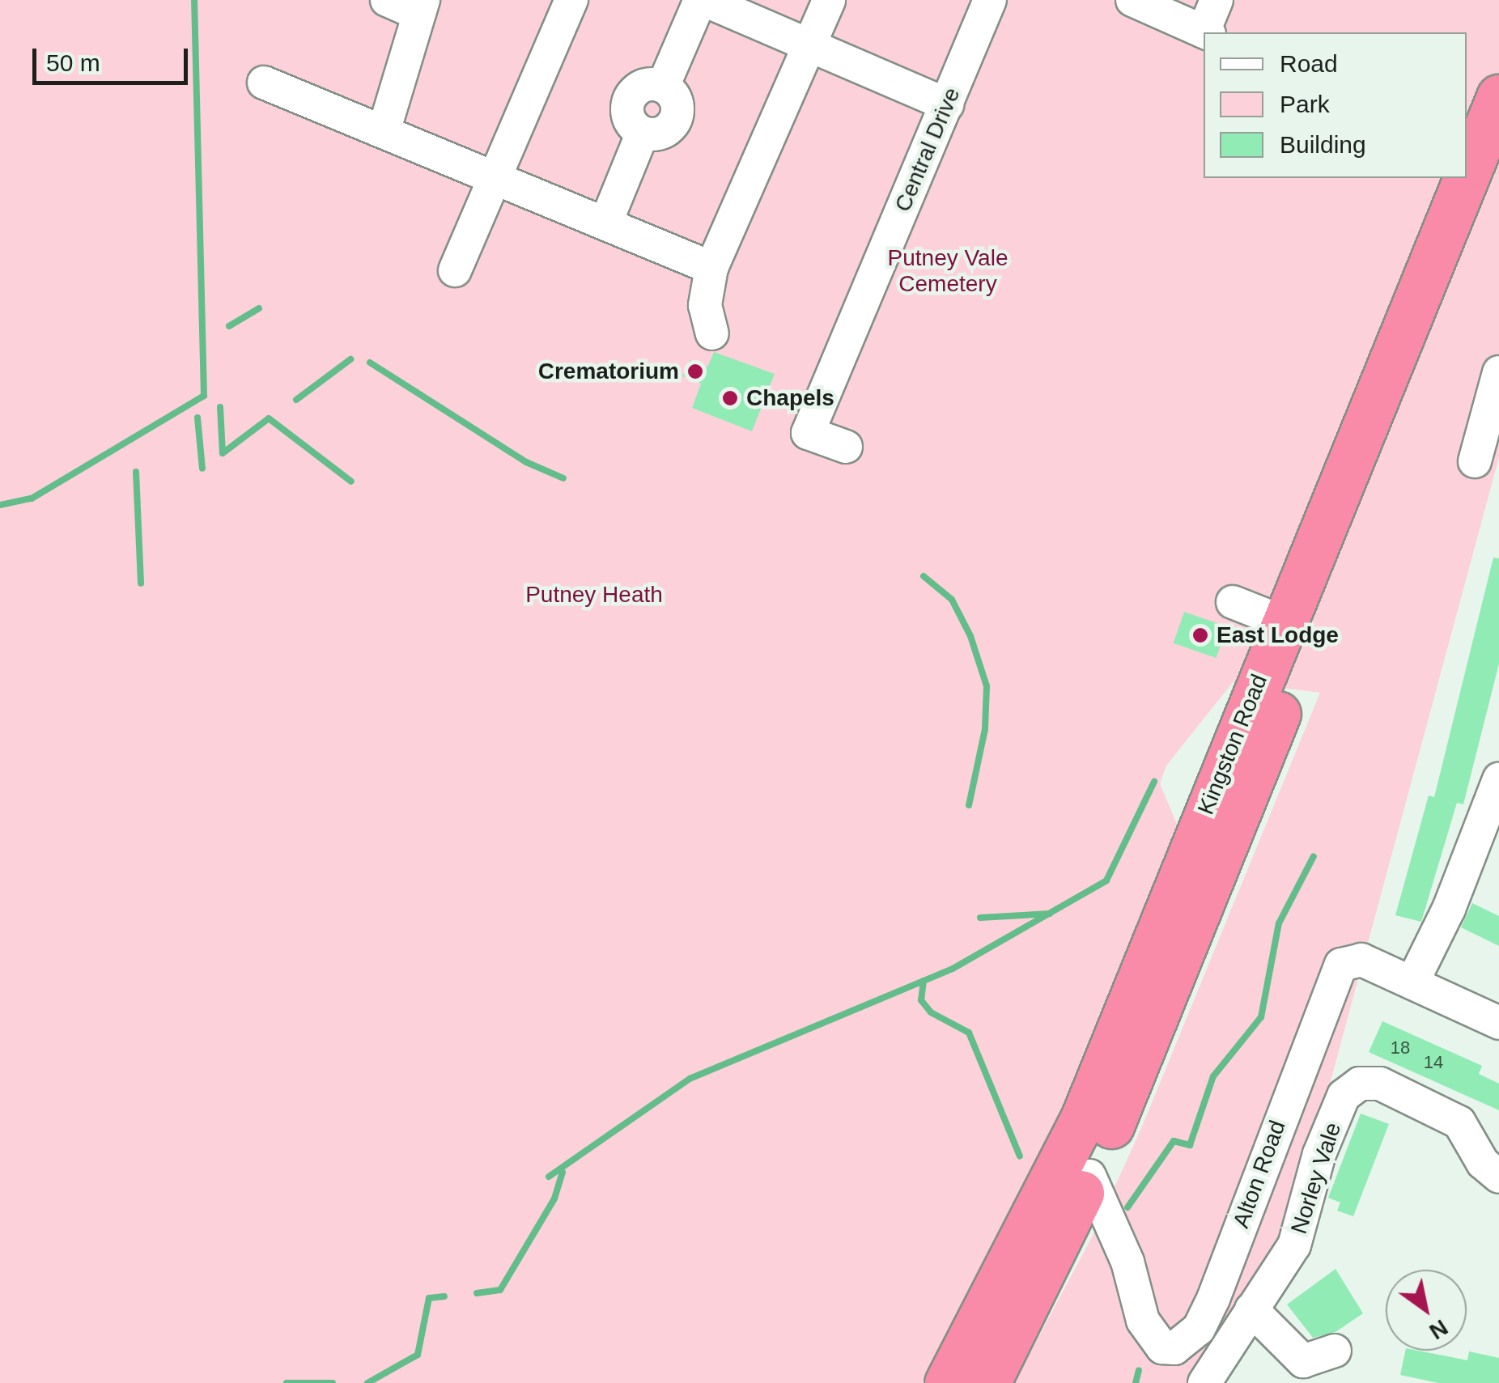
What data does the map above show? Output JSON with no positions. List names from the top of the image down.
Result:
{
  "streets": {
    "highway": ["Kingston Road"],
    "street": ["Central Drive", "Alton Road", "Norley Vale"]
  },
  "crossings": [
    ["Kingston Road", "Alton Road"]
  ],
  "parks": ["Putney Vale Cemetery", "Putney Heath"],
  "places": ["Crematorium", "Chapels", "East Lodge"],
  "house_numbers": ["18", "14"],
  "legend": ["Road", "Park", "Building"],
  "scale_bar": "50 m",
  "north": "bottom right"
}
